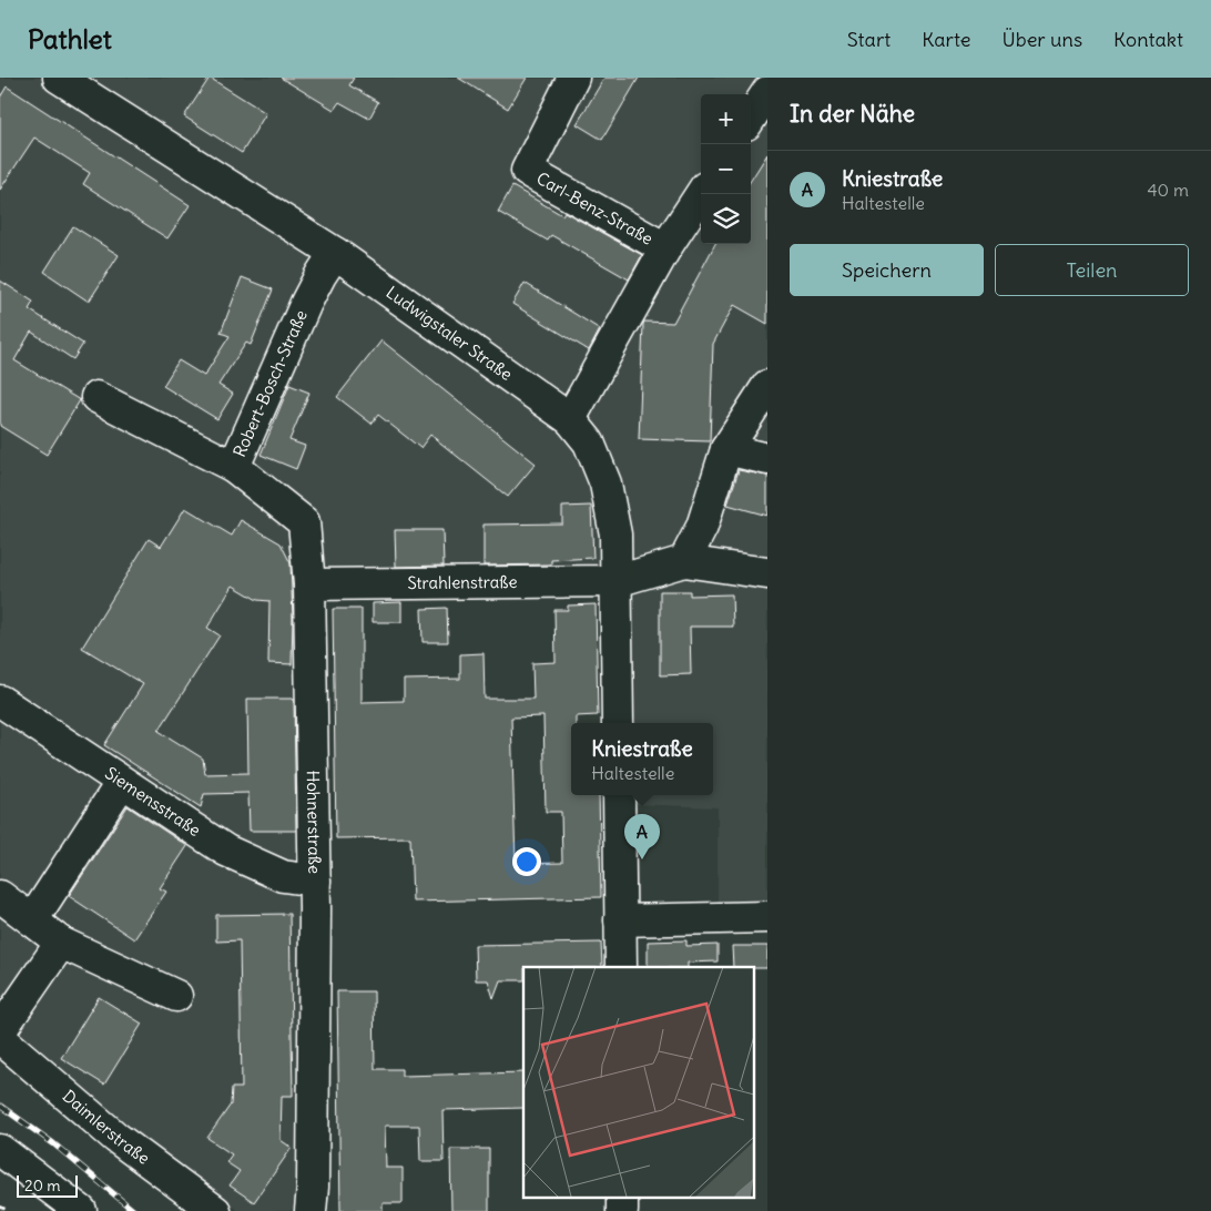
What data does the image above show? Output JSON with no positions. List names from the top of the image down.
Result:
{
  "streets": {
    "street": [
      "Carl-Benz-Straße",
      "Ludwigstaler Straße",
      "Robert-Bosch-Straße",
      "Strahlenstraße",
      "Siemensstraße",
      "Hohnerstraße",
      "Daimlerstraße"
    ]
  },
  "crossings": [
    ["Carl-Benz-Straße", "Ludwigstaler Straße"],
    ["Ludwigstaler Straße", "Robert-Bosch-Straße"],
    ["Ludwigstaler Straße", "Strahlenstraße"],
    ["Robert-Bosch-Straße", "Hohnerstraße"],
    ["Strahlenstraße", "Hohnerstraße"],
    ["Siemensstraße", "Hohnerstraße"]
  ],
  "scale_bar": "20 m",
  "page": {
    "header": "Pathlet",
    "nav": [
      "Start",
      "Karte",
      "Über uns",
      "Kontakt"
    ],
    "heading": "In der Nähe",
    "map_buttons": ["+", "−"],
    "list": [
      {
        "mark": "A",
        "name": "Kniestraße",
        "note": "Haltestelle",
        "value": "40 m"
      }
    ],
    "buttons": ["Speichern", "Teilen"],
    "popup": ["Kniestraße", "Haltestelle"],
    "pins": "A",
    "scale": "20 m"
  }
}
